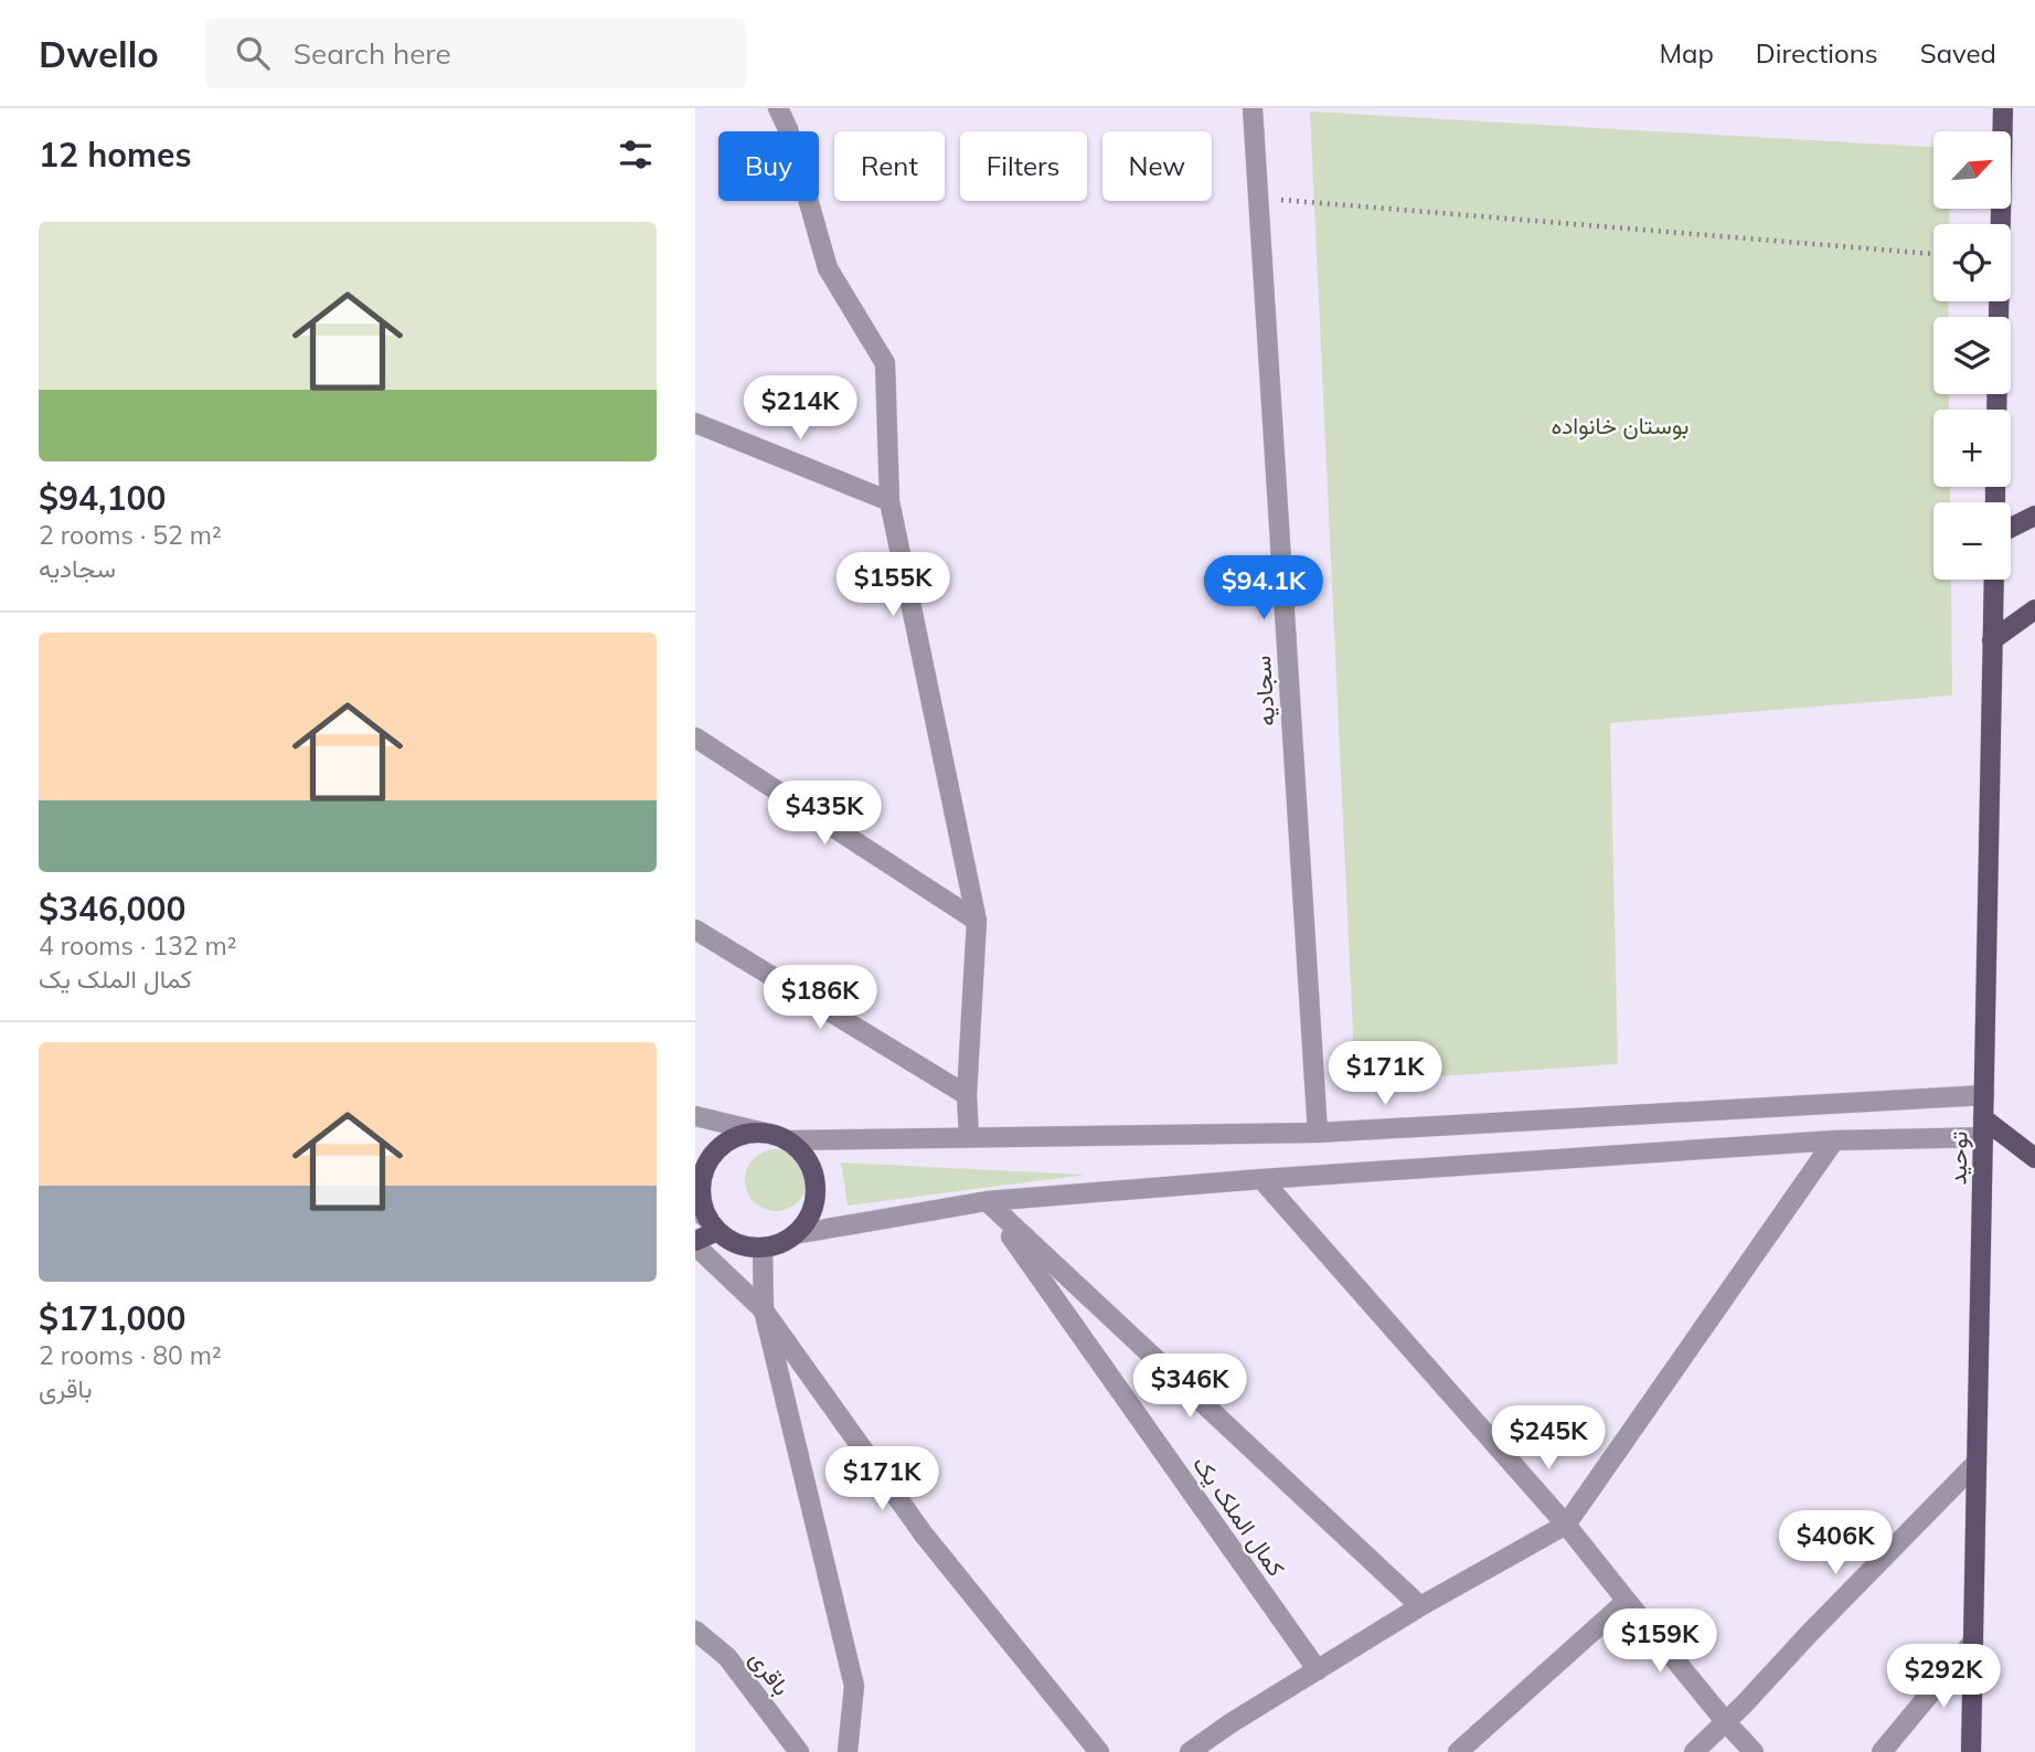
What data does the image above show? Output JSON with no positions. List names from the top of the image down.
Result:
{
  "streets": {
    "main road": ["توحید"],
    "street": ["سجادیه", "کمال الملک یک", "باقری"]
  },
  "parks": ["بوستان خانواده"],
  "north": "top right",
  "page": {
    "header": "Dwello",
    "search": "Search here",
    "nav": ["Map", "Directions", "Saved"],
    "heading": "12 homes",
    "map_buttons": ["+", "−"],
    "chip": [
      "Buy",
      "Rent",
      "Filters",
      "New"
    ],
    "list": [
      {
        "name": "$94,100",
        "note": "2 rooms · 52 m² · سجادیه"
      },
      {
        "name": "$346,000",
        "note": "4 rooms · 132 m² · کمال الملک یک"
      },
      {
        "name": "$171,000",
        "note": "2 rooms · 80 m² · باقری"
      }
    ],
    "price": [
      "$214K",
      "$155K",
      "$94.1K",
      "$435K",
      "$186K",
      "$171K",
      "$346K",
      "$245K",
      "$171K",
      "$406K",
      "$159K",
      "$292K"
    ]
  }
}
